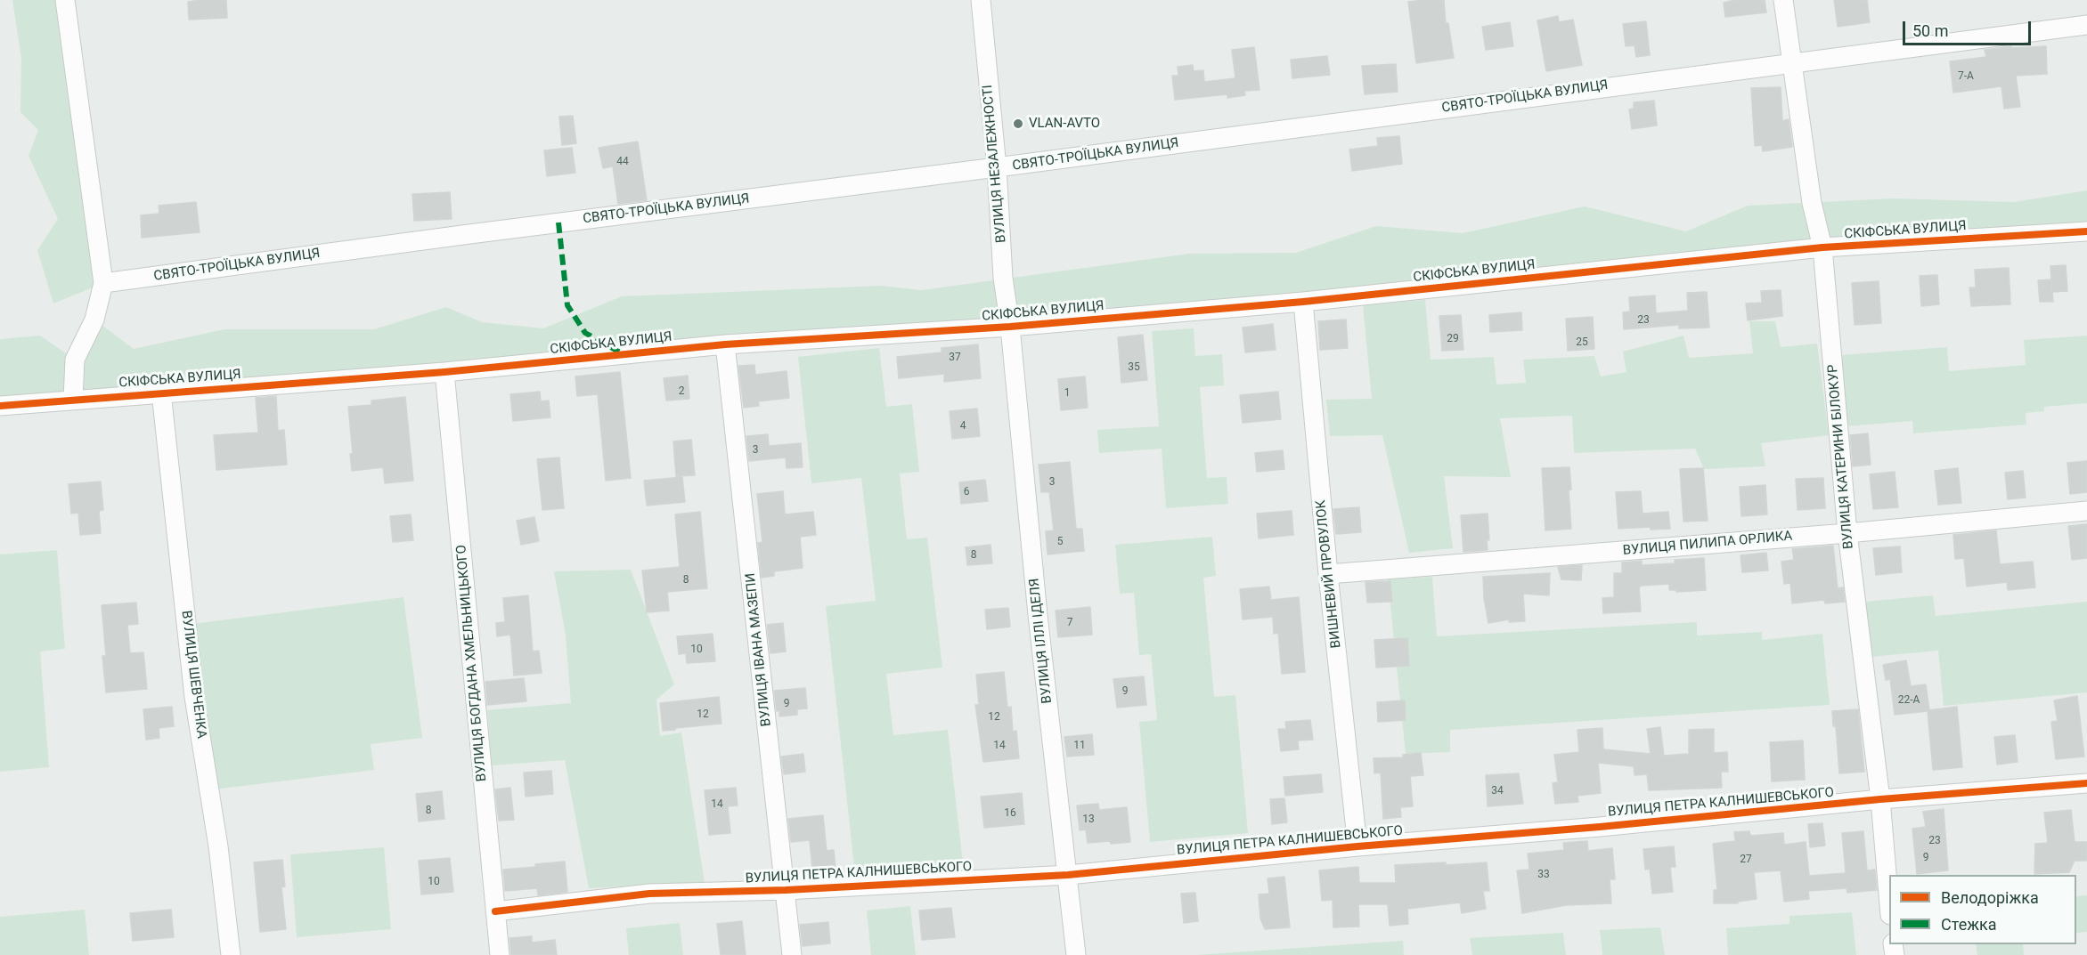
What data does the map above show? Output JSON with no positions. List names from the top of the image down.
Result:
{
  "streets": {
    "street": [
      "СВЯТО-ТРОЇЦЬКА ВУЛИЦЯ",
      "ВУЛИЦЯ НЕЗАЛЕЖНОСТІ",
      "СКІФСЬКА ВУЛИЦЯ",
      "ВУЛИЦЯ КАТЕРИНИ БІЛОКУР",
      "ВУЛИЦЯ ПИЛИПА ОРЛИКА",
      "ВИШНЕВИЙ ПРОВУЛОК",
      "ВУЛИЦЯ ІЛЛІ ІДЕЛЯ",
      "ВУЛИЦЯ ІВАНА МАЗЕПИ",
      "ВУЛИЦЯ БОГДАНА ХМЕЛЬНИЦЬКОГО",
      "ВУЛИЦЯ ШЕВЧЕНКА",
      "ВУЛИЦЯ ПЕТРА КАЛНИШЕВСЬКОГО"
    ]
  },
  "crossings": [
    ["СВЯТО-ТРОЇЦЬКА ВУЛИЦЯ", "ВУЛИЦЯ НЕЗАЛЕЖНОСТІ"],
    ["СВЯТО-ТРОЇЦЬКА ВУЛИЦЯ", "ВУЛИЦЯ КАТЕРИНИ БІЛОКУР"],
    ["ВУЛИЦЯ НЕЗАЛЕЖНОСТІ", "СКІФСЬКА ВУЛИЦЯ"],
    ["ВУЛИЦЯ НЕЗАЛЕЖНОСТІ", "ВУЛИЦЯ ІЛЛІ ІДЕЛЯ"],
    ["СКІФСЬКА ВУЛИЦЯ", "ВУЛИЦЯ КАТЕРИНИ БІЛОКУР"],
    ["СКІФСЬКА ВУЛИЦЯ", "ВИШНЕВИЙ ПРОВУЛОК"],
    ["СКІФСЬКА ВУЛИЦЯ", "ВУЛИЦЯ ІЛЛІ ІДЕЛЯ"],
    ["СКІФСЬКА ВУЛИЦЯ", "ВУЛИЦЯ ІВАНА МАЗЕПИ"],
    ["СКІФСЬКА ВУЛИЦЯ", "ВУЛИЦЯ БОГДАНА ХМЕЛЬНИЦЬКОГО"],
    ["СКІФСЬКА ВУЛИЦЯ", "ВУЛИЦЯ ШЕВЧЕНКА"],
    ["ВУЛИЦЯ КАТЕРИНИ БІЛОКУР", "ВУЛИЦЯ ПИЛИПА ОРЛИКА"],
    ["ВУЛИЦЯ КАТЕРИНИ БІЛОКУР", "ВУЛИЦЯ ПЕТРА КАЛНИШЕВСЬКОГО"],
    ["ВУЛИЦЯ ПИЛИПА ОРЛИКА", "ВИШНЕВИЙ ПРОВУЛОК"],
    ["ВИШНЕВИЙ ПРОВУЛОК", "ВУЛИЦЯ ПЕТРА КАЛНИШЕВСЬКОГО"],
    ["ВУЛИЦЯ ІЛЛІ ІДЕЛЯ", "ВУЛИЦЯ ПЕТРА КАЛНИШЕВСЬКОГО"],
    ["ВУЛИЦЯ ІВАНА МАЗЕПИ", "ВУЛИЦЯ ПЕТРА КАЛНИШЕВСЬКОГО"],
    ["ВУЛИЦЯ БОГДАНА ХМЕЛЬНИЦЬКОГО", "ВУЛИЦЯ ПЕТРА КАЛНИШЕВСЬКОГО"]
  ],
  "places": ["VLAN-AVTO"],
  "house_numbers": [
    "7-А",
    "44",
    "23",
    "29",
    "25",
    "37",
    "35",
    "2",
    "1",
    "4",
    "3",
    "3",
    "6",
    "5",
    "8",
    "8",
    "7",
    "10",
    "9",
    "22-А",
    "9",
    "12",
    "12",
    "14",
    "11",
    "34",
    "14",
    "8",
    "16",
    "13",
    "23",
    "9",
    "27",
    "33",
    "10"
  ],
  "legend": ["Велодоріжка", "Стежка"],
  "scale_bar": "50 m"
}
